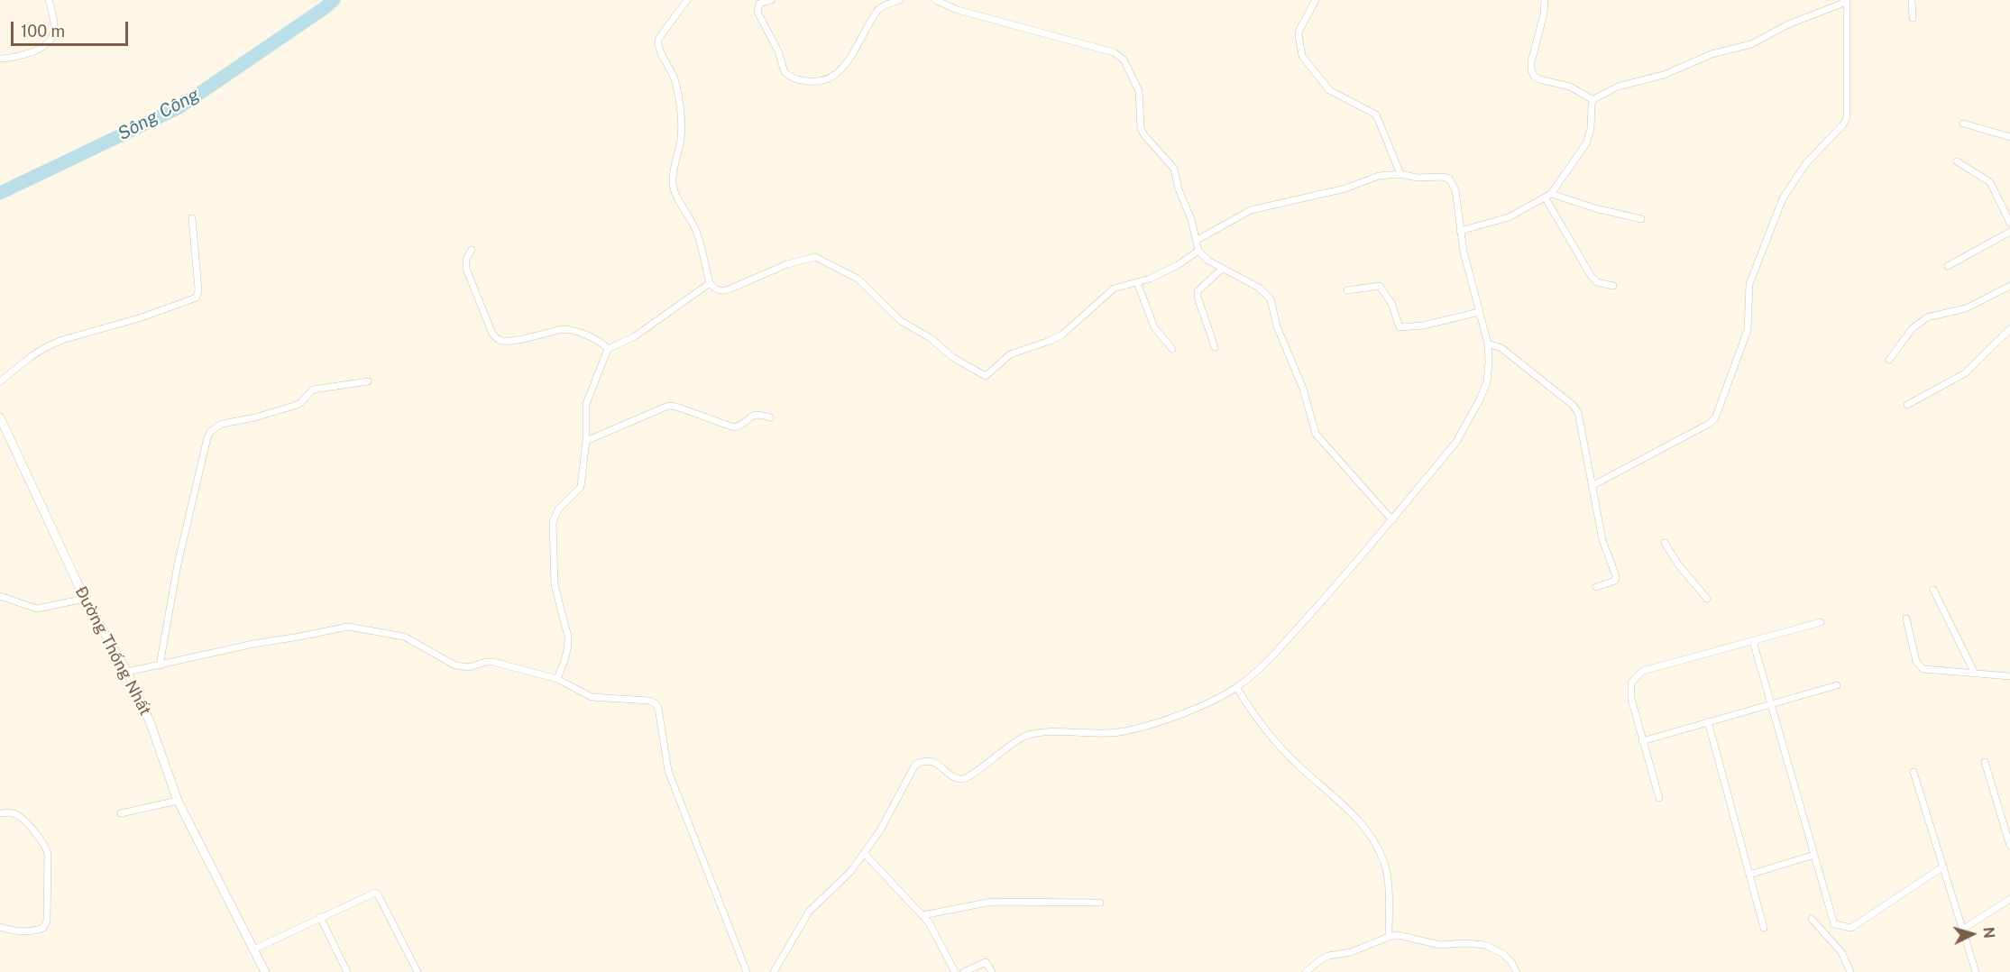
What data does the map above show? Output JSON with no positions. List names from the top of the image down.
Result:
{
  "streets": {
    "street": ["Đường Thống Nhất"]
  },
  "water": ["Sông Công"],
  "scale_bar": "100 m",
  "north": "right"
}
